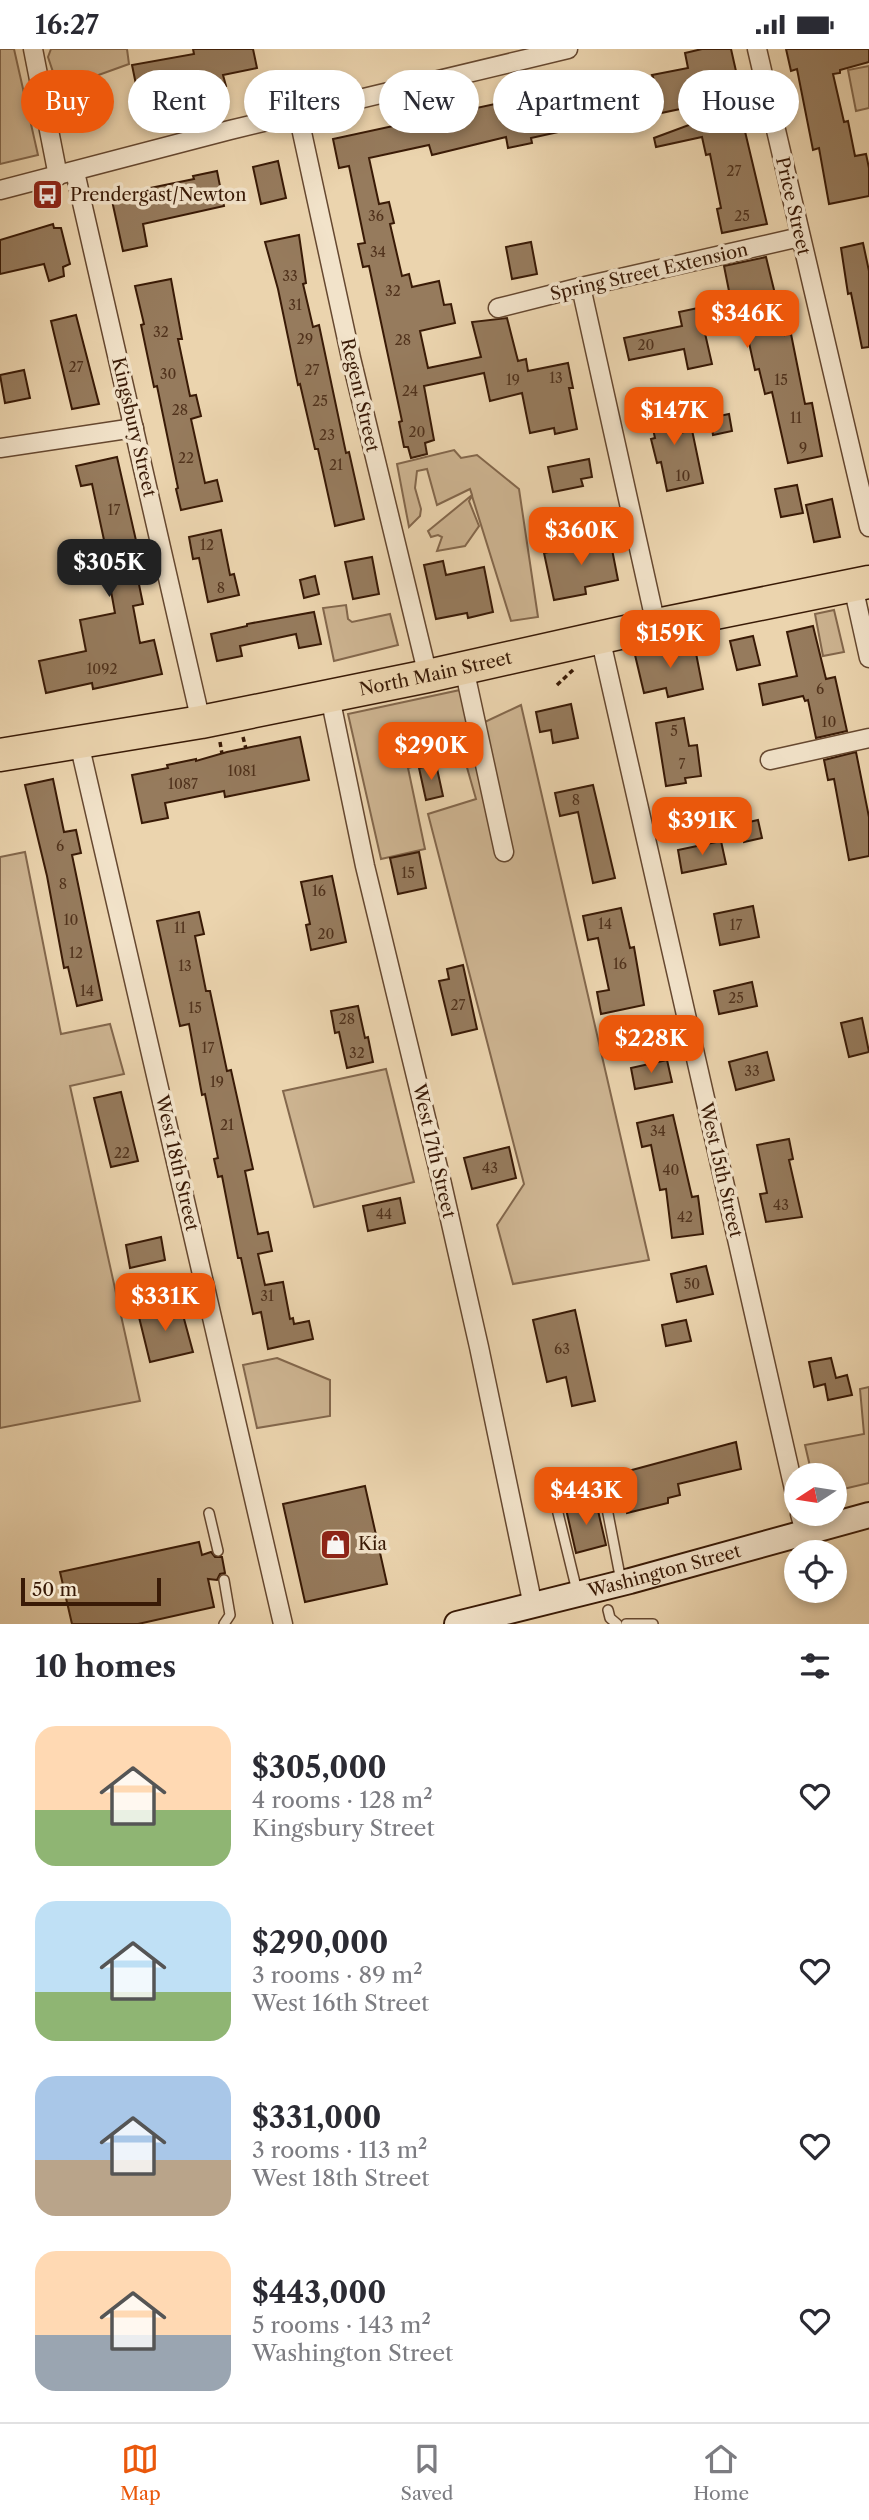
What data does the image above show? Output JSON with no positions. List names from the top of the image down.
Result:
{
  "streets": {
    "highway": ["North Main Street"],
    "main road": ["Washington Street"],
    "street": [
      "Price Street",
      "Spring Street Extension",
      "Regent Street",
      "Kingsbury Street",
      "West 17th Street",
      "West 18th Street",
      "West 15th Street"
    ]
  },
  "crossings": [
    ["Price Street", "Spring Street Extension"],
    ["Regent Street", "North Main Street"],
    ["Kingsbury Street", "North Main Street"],
    ["North Main Street", "West 17th Street"],
    ["North Main Street", "West 18th Street"],
    ["North Main Street", "West 15th Street"],
    ["West 17th Street", "Washington Street"]
  ],
  "places": {
    "bus stop": ["Prendergast/Newton"],
    "shop": ["Kia"]
  },
  "house_numbers": [
    "27",
    "36",
    "25",
    "34",
    "33",
    "32",
    "31",
    "32",
    "29",
    "28",
    "20",
    "27",
    "27",
    "30",
    "13",
    "19",
    "15",
    "24",
    "25",
    "28",
    "11",
    "20",
    "23",
    "9",
    "22",
    "21",
    "10",
    "17",
    "12",
    "8",
    "1092",
    "6",
    "10",
    "5",
    "7",
    "1081",
    "1087",
    "8",
    "6",
    "15",
    "8",
    "16",
    "10",
    "14",
    "17",
    "11",
    "20",
    "12",
    "16",
    "13",
    "14",
    "25",
    "27",
    "15",
    "28",
    "17",
    "32",
    "33",
    "19",
    "21",
    "34",
    "22",
    "43",
    "40",
    "43",
    "44",
    "42",
    "50",
    "31",
    "63"
  ],
  "scale_bar": "50 m",
  "north": "left",
  "page": {
    "status": "16:27",
    "chip": [
      "Buy",
      "Rent",
      "Filters",
      "New",
      "Apartment",
      "House"
    ],
    "price": [
      "$346K",
      "$147K",
      "$360K",
      "$305K",
      "$159K",
      "$290K",
      "$391K",
      "$228K",
      "$331K",
      "$443K"
    ],
    "scale": "50 m",
    "heading": "10 homes",
    "list": [
      {
        "name": "$305,000",
        "note": "4 rooms · 128 m² · Kingsbury Street"
      },
      {
        "name": "$290,000",
        "note": "3 rooms · 89 m² · West 16th Street"
      },
      {
        "name": "$331,000",
        "note": "3 rooms · 113 m² · West 18th Street"
      },
      {
        "name": "$443,000",
        "note": "5 rooms · 143 m² · Washington Street"
      }
    ],
    "tabs": ["Map", "Saved", "Home"]
  }
}
